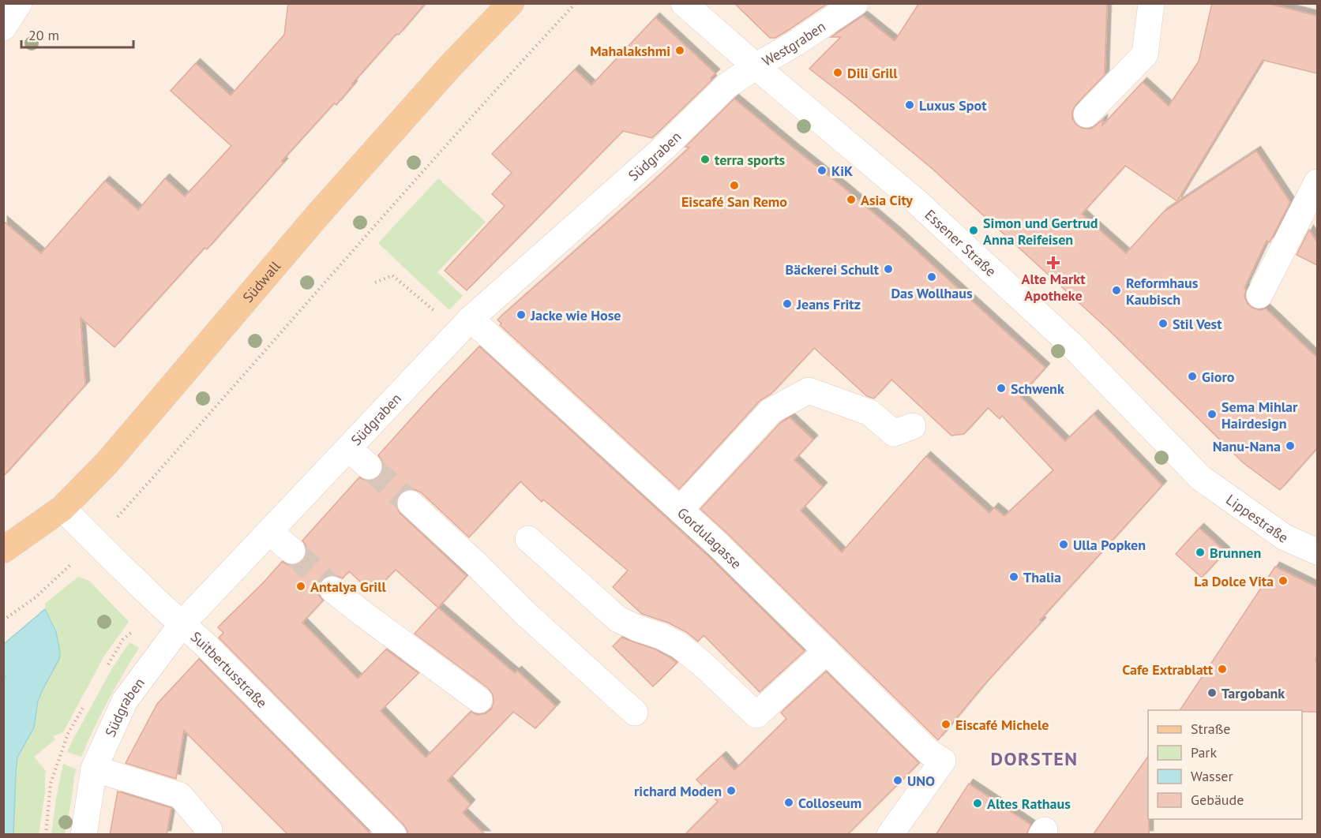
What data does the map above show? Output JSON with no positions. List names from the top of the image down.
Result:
{
  "streets": {
    "main road": ["Südwall"],
    "street": [
      "Westgraben",
      "Südgraben",
      "Essener Straße",
      "Lippestraße",
      "Gordulagasse",
      "Suitbertusstraße"
    ]
  },
  "crossings": [
    ["Westgraben", "Südgraben"],
    ["Westgraben", "Essener Straße"],
    ["Südgraben", "Essener Straße"],
    ["Südgraben", "Gordulagasse"],
    ["Südgraben", "Suitbertusstraße"],
    ["Essener Straße", "Lippestraße"],
    ["Südwall", "Suitbertusstraße"]
  ],
  "districts": ["DORSTEN"],
  "places": {
    "other": [
      "Mahalakshmi",
      "Dili Grill",
      "Luxus Spot",
      "terra sports",
      "KiK",
      "Eiscafé San Remo",
      "Asia City",
      "Simon und Gertrud Anna Reifeisen",
      "Bäckerei Schult",
      "Das Wollhaus",
      "Reformhaus Kaubisch",
      "Jeans Fritz",
      "Jacke wie Hose",
      "Stil Vest",
      "Gioro",
      "Schwenk",
      "Sema Mihlar Hairdesign",
      "Nanu-Nana",
      "Ulla Popken",
      "Brunnen",
      "Thalia",
      "La Dolce Vita",
      "Antalya Grill",
      "Cafe Extrablatt",
      "Targobank",
      "Eiscafé Michele",
      "UNO",
      "richard Moden",
      "Colloseum",
      "Altes Rathaus"
    ],
    "health": ["Alte Markt Apotheke"]
  },
  "legend": [
    "Straße",
    "Park",
    "Wasser",
    "Gebäude"
  ],
  "scale_bar": "20 m"
}
